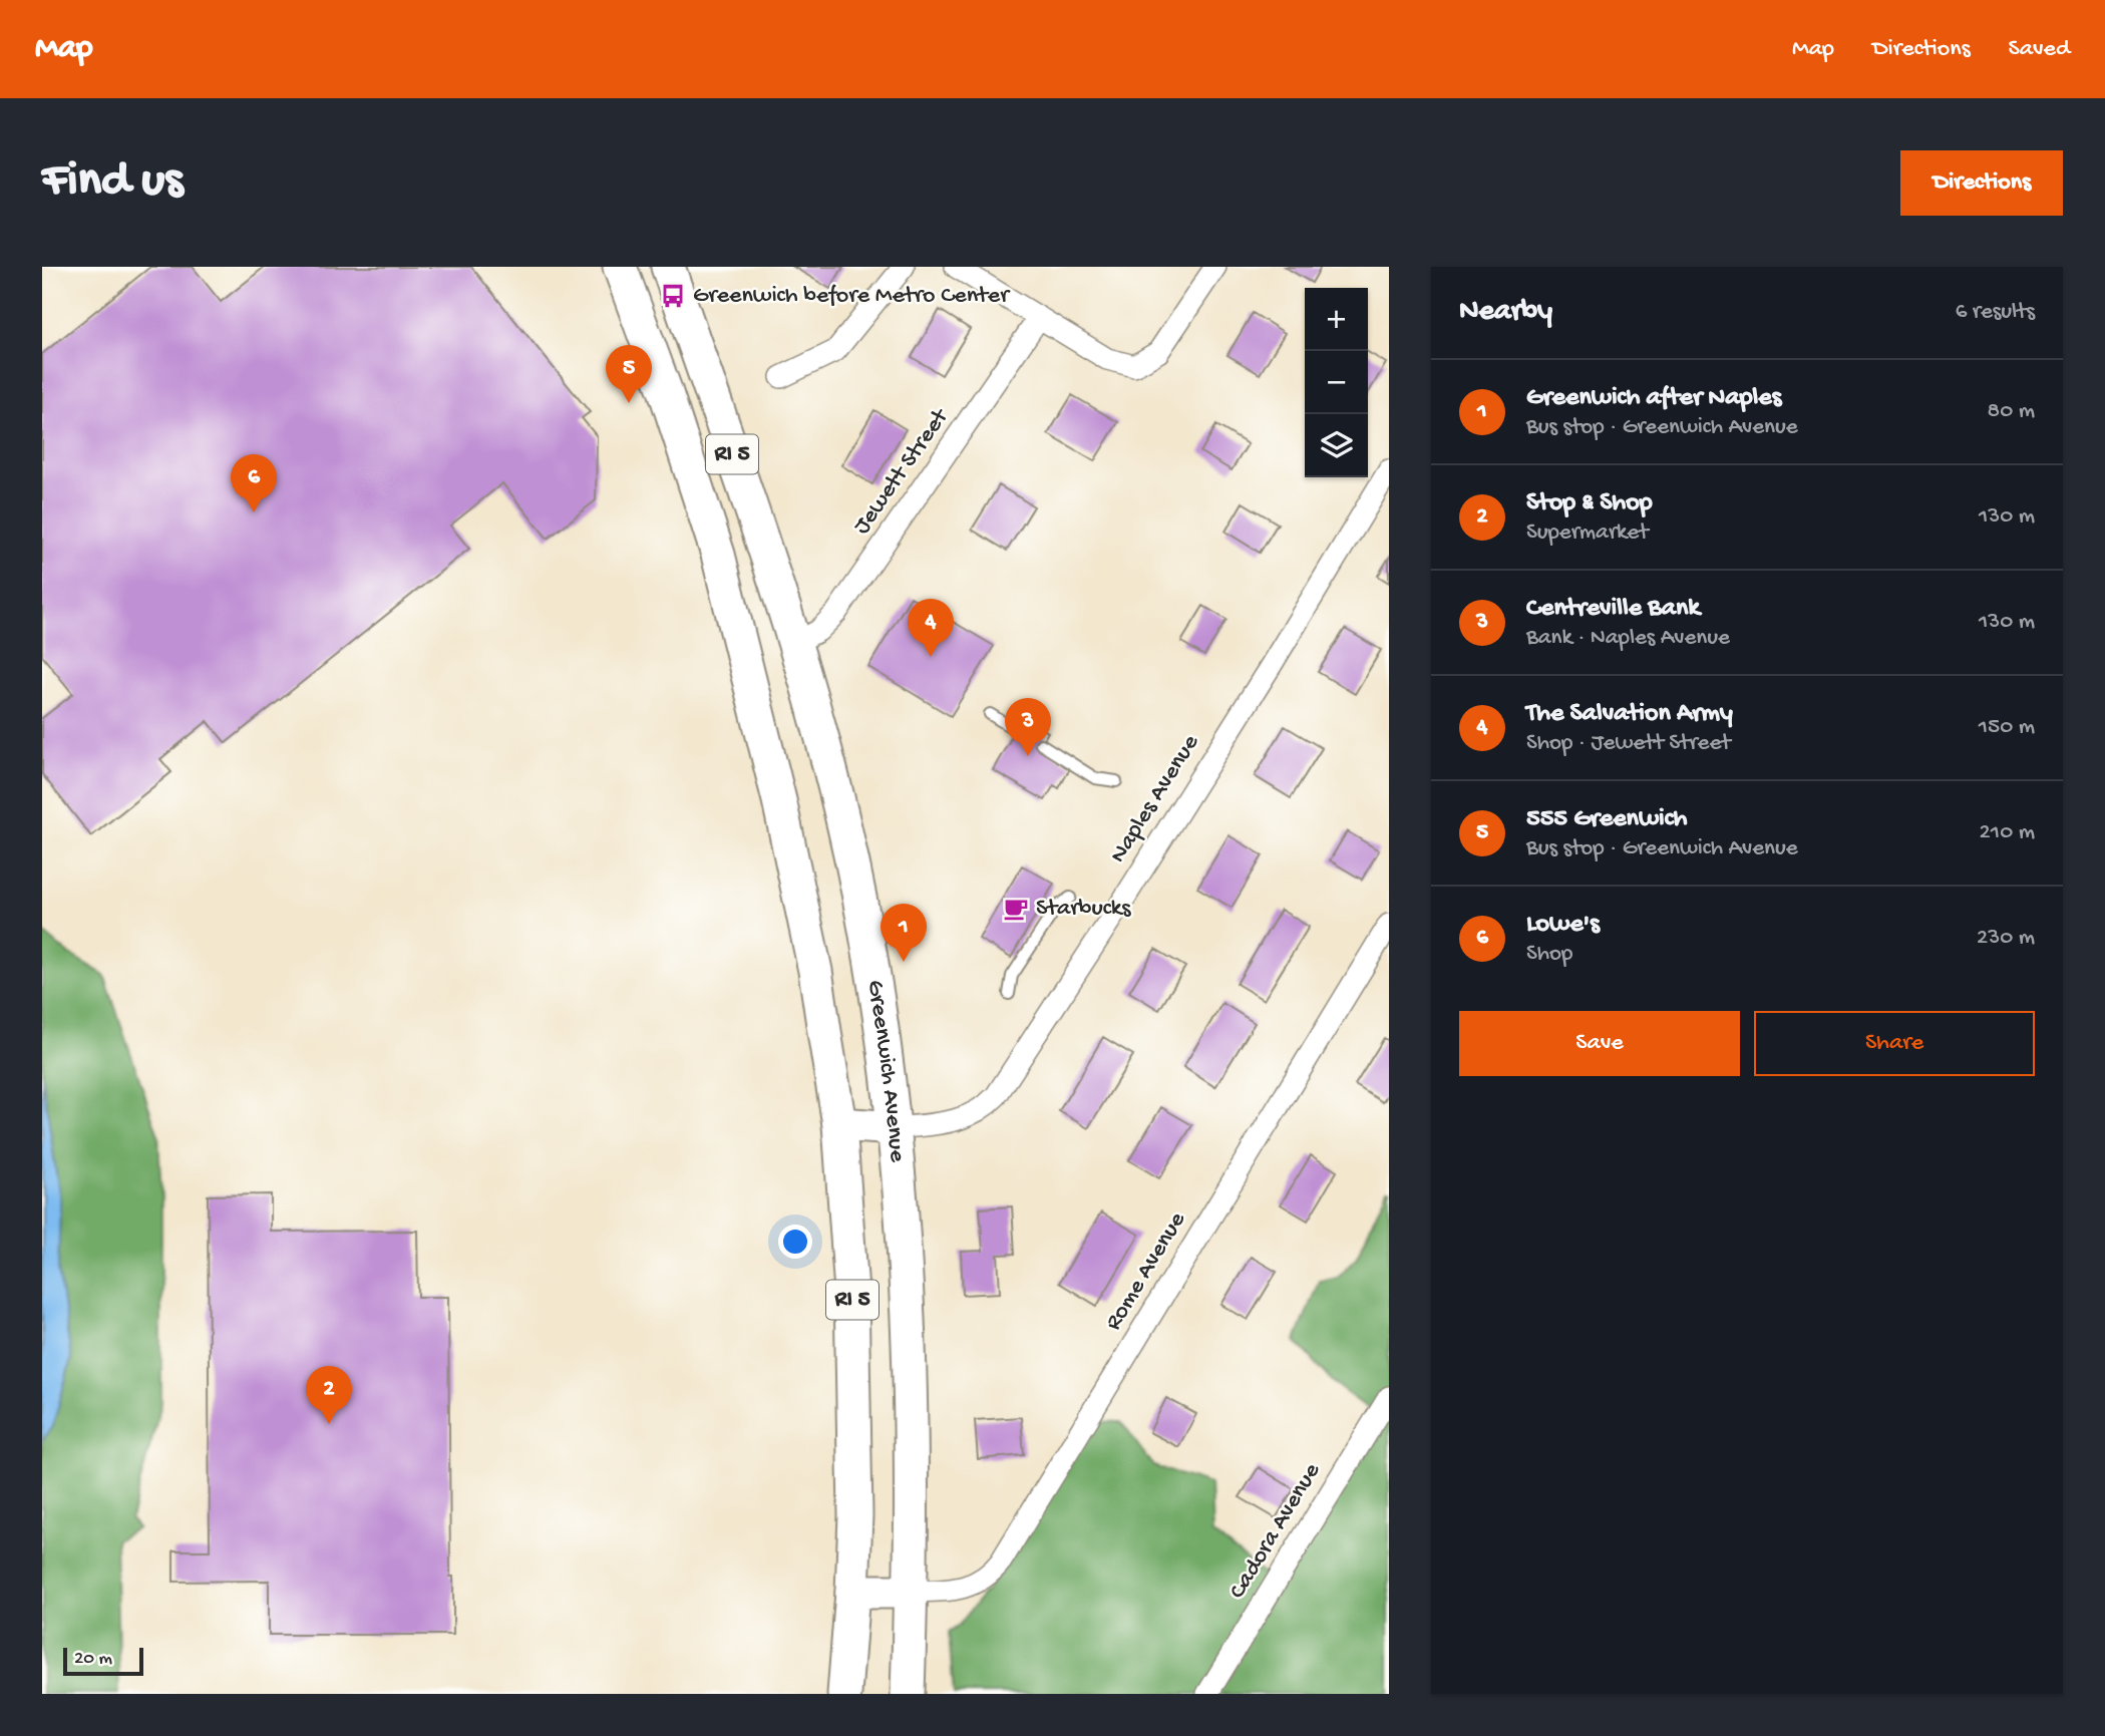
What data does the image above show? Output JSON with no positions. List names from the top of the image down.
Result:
{
  "streets": {
    "main road": ["RI 5", "Greenwich Avenue"],
    "street": [
      "Jewett Street",
      "Naples Avenue",
      "Rome Avenue",
      "Cadora Avenue"
    ]
  },
  "crossings": [
    ["Jewett Street", "Greenwich Avenue"],
    ["Naples Avenue", "Greenwich Avenue"],
    ["Greenwich Avenue", "Rome Avenue"]
  ],
  "places": {
    "bus stop": ["Greenwich before Metro Center"],
    "cafe": ["Starbucks"]
  },
  "scale_bar": "20 m",
  "page": {
    "header": "Map",
    "nav": ["Map", "Directions", "Saved"],
    "buttons": [
      "Directions",
      ["Save", "Share"]
    ],
    "title": "Find us",
    "heading": ["Nearby", "6 results"],
    "map_buttons": ["+", "−"],
    "pins": [
      "5",
      "6",
      "4",
      "3",
      "1",
      "2"
    ],
    "list": [
      {
        "mark": "1",
        "name": "Greenwich after Naples",
        "note": "Bus stop · Greenwich Avenue",
        "value": "80 m"
      },
      {
        "mark": "2",
        "name": "Stop & Shop",
        "note": "Supermarket",
        "value": "130 m"
      },
      {
        "mark": "3",
        "name": "Centreville Bank",
        "note": "Bank · Naples Avenue",
        "value": "130 m"
      },
      {
        "mark": "4",
        "name": "The Salvation Army",
        "note": "Shop · Jewett Street",
        "value": "150 m"
      },
      {
        "mark": "5",
        "name": "555 Greenwich",
        "note": "Bus stop · Greenwich Avenue",
        "value": "210 m"
      },
      {
        "mark": "6",
        "name": "Lowe's",
        "note": "Shop",
        "value": "230 m"
      }
    ],
    "scale": "20 m"
  }
}
